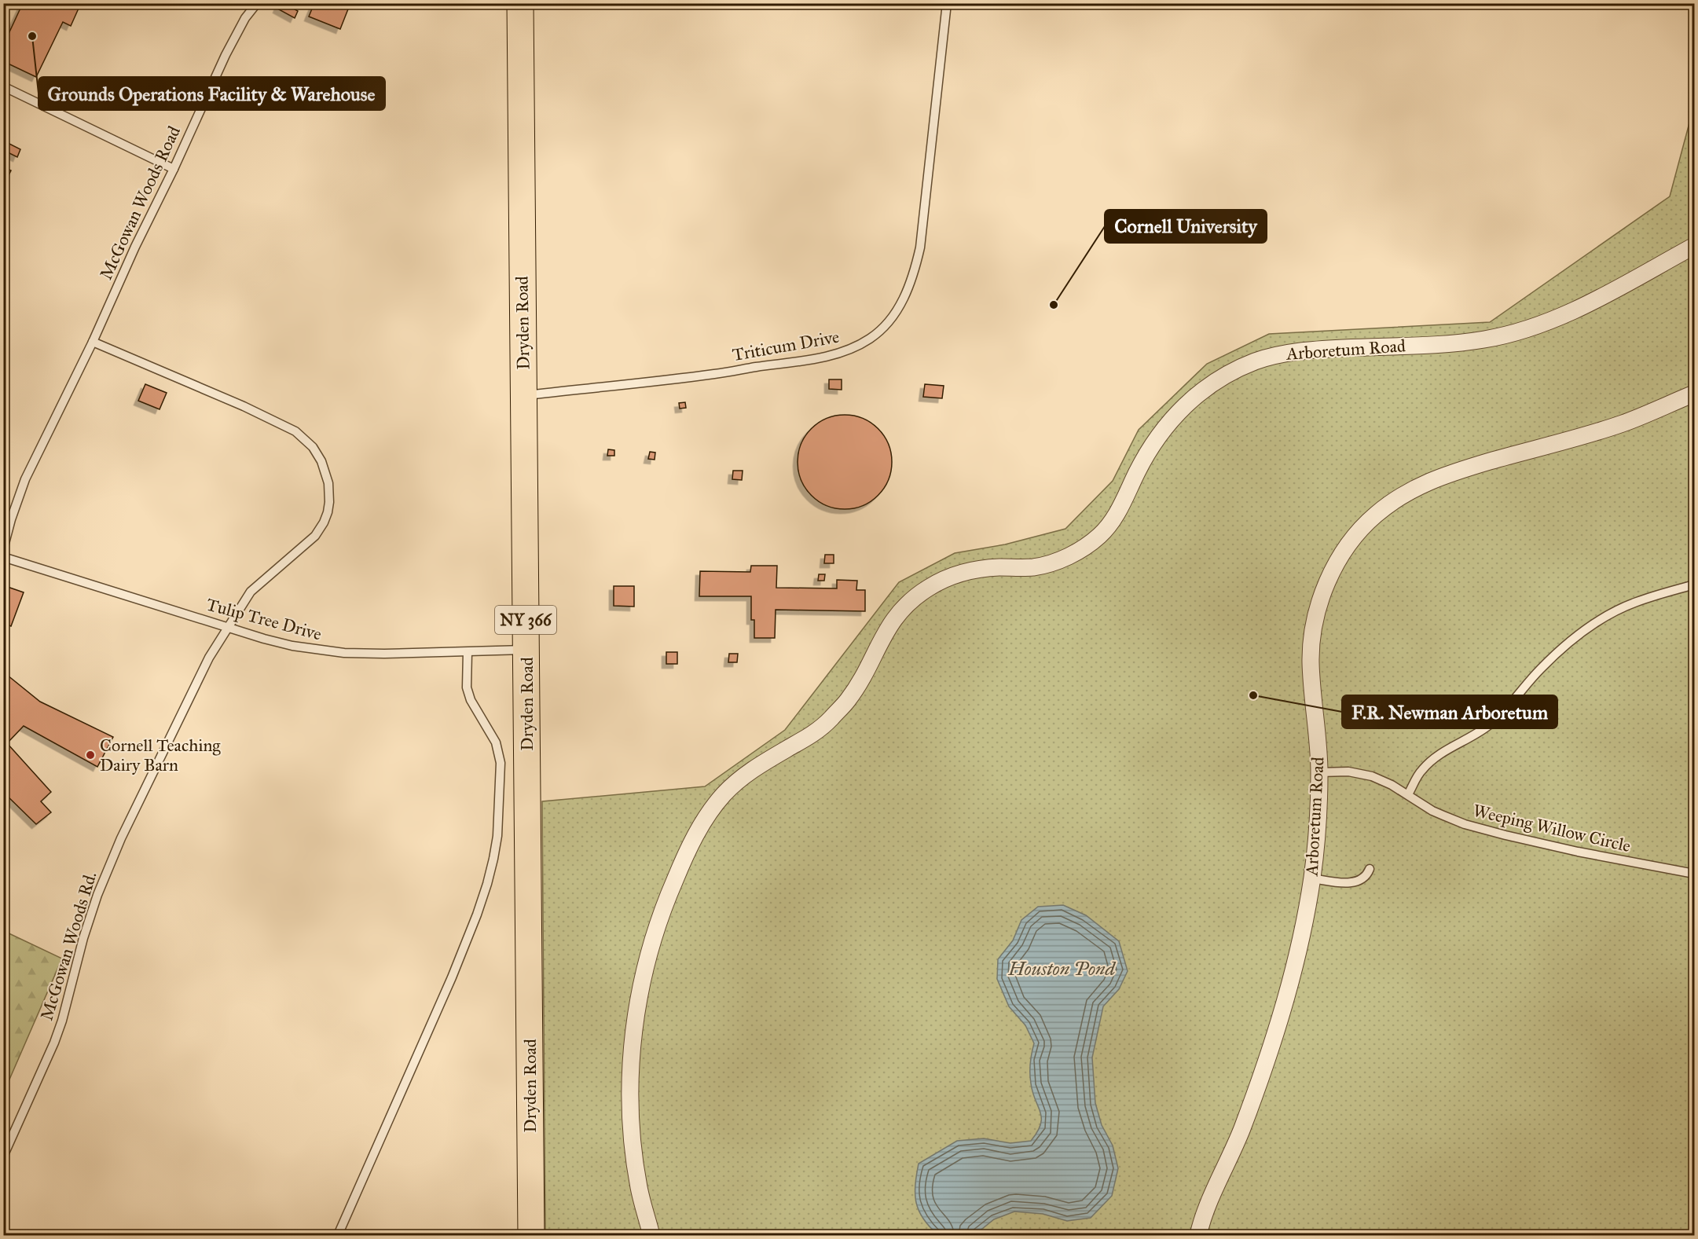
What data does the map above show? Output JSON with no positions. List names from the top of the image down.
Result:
{
  "streets": {
    "main road": ["Dryden Road", "NY 366"],
    "street": ["Arboretum Road"],
    "lane": [
      "McGowan Woods Road",
      "Triticum Drive",
      "Tulip Tree Drive",
      "Weeping Willow Circle",
      "McGowan Woods Rd."
    ]
  },
  "crossings": [
    ["McGowan Woods Road", "McGowan Woods Rd."],
    ["Dryden Road", "Triticum Drive"],
    ["Dryden Road", "Tulip Tree Drive"],
    ["Arboretum Road", "Weeping Willow Circle"],
    ["Tulip Tree Drive", "McGowan Woods Rd."]
  ],
  "water": ["Houston Pond"],
  "places": [
    "Grounds Operations Facility & Warehouse",
    "Cornell University",
    "F.R. Newman Arboretum",
    "Cornell Teaching Dairy Barn"
  ]
}
